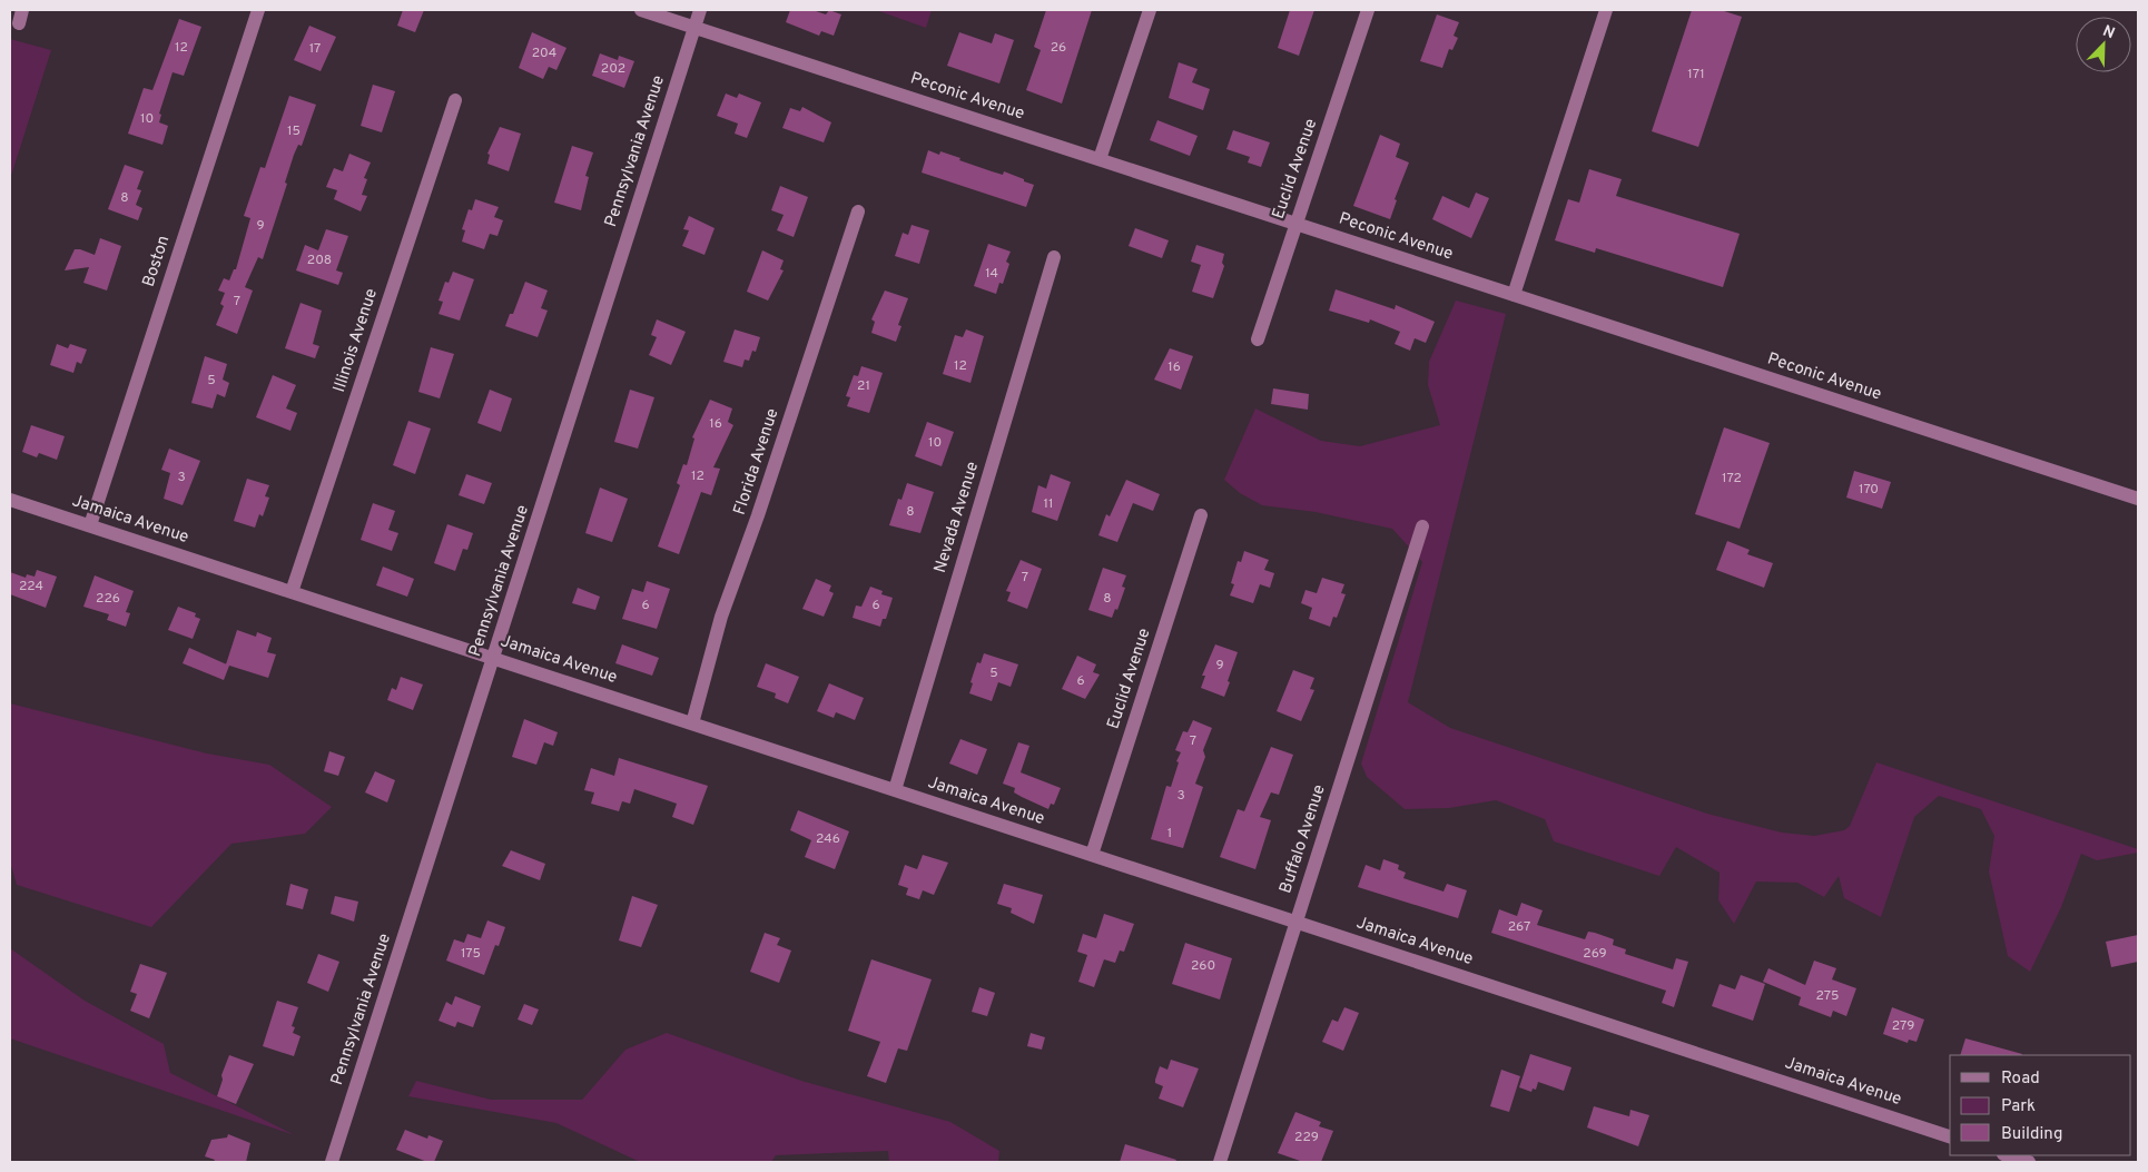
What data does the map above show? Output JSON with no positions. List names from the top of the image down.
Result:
{
  "streets": {
    "street": [
      "Peconic Avenue",
      "Pennsylvania Avenue",
      "Euclid Avenue",
      "Boston",
      "Illinois Avenue",
      "Florida Avenue",
      "Nevada Avenue",
      "Jamaica Avenue",
      "Buffalo Avenue"
    ]
  },
  "crossings": [
    ["Peconic Avenue", "Pennsylvania Avenue"],
    ["Peconic Avenue", "Euclid Avenue"],
    ["Pennsylvania Avenue", "Jamaica Avenue"],
    ["Euclid Avenue", "Jamaica Avenue"],
    ["Boston", "Jamaica Avenue"],
    ["Illinois Avenue", "Jamaica Avenue"],
    ["Florida Avenue", "Jamaica Avenue"],
    ["Nevada Avenue", "Jamaica Avenue"],
    ["Jamaica Avenue", "Buffalo Avenue"]
  ],
  "house_numbers": [
    "12",
    "26",
    "17",
    "204",
    "202",
    "171",
    "10",
    "15",
    "8",
    "9",
    "208",
    "14",
    "7",
    "12",
    "16",
    "5",
    "21",
    "16",
    "10",
    "12",
    "3",
    "172",
    "170",
    "11",
    "8",
    "7",
    "224",
    "226",
    "8",
    "6",
    "6",
    "9",
    "5",
    "6",
    "7",
    "3",
    "1",
    "246",
    "267",
    "175",
    "269",
    "260",
    "275",
    "279",
    "229"
  ],
  "legend": ["Road", "Park", "Building"],
  "north": "top right"
}
